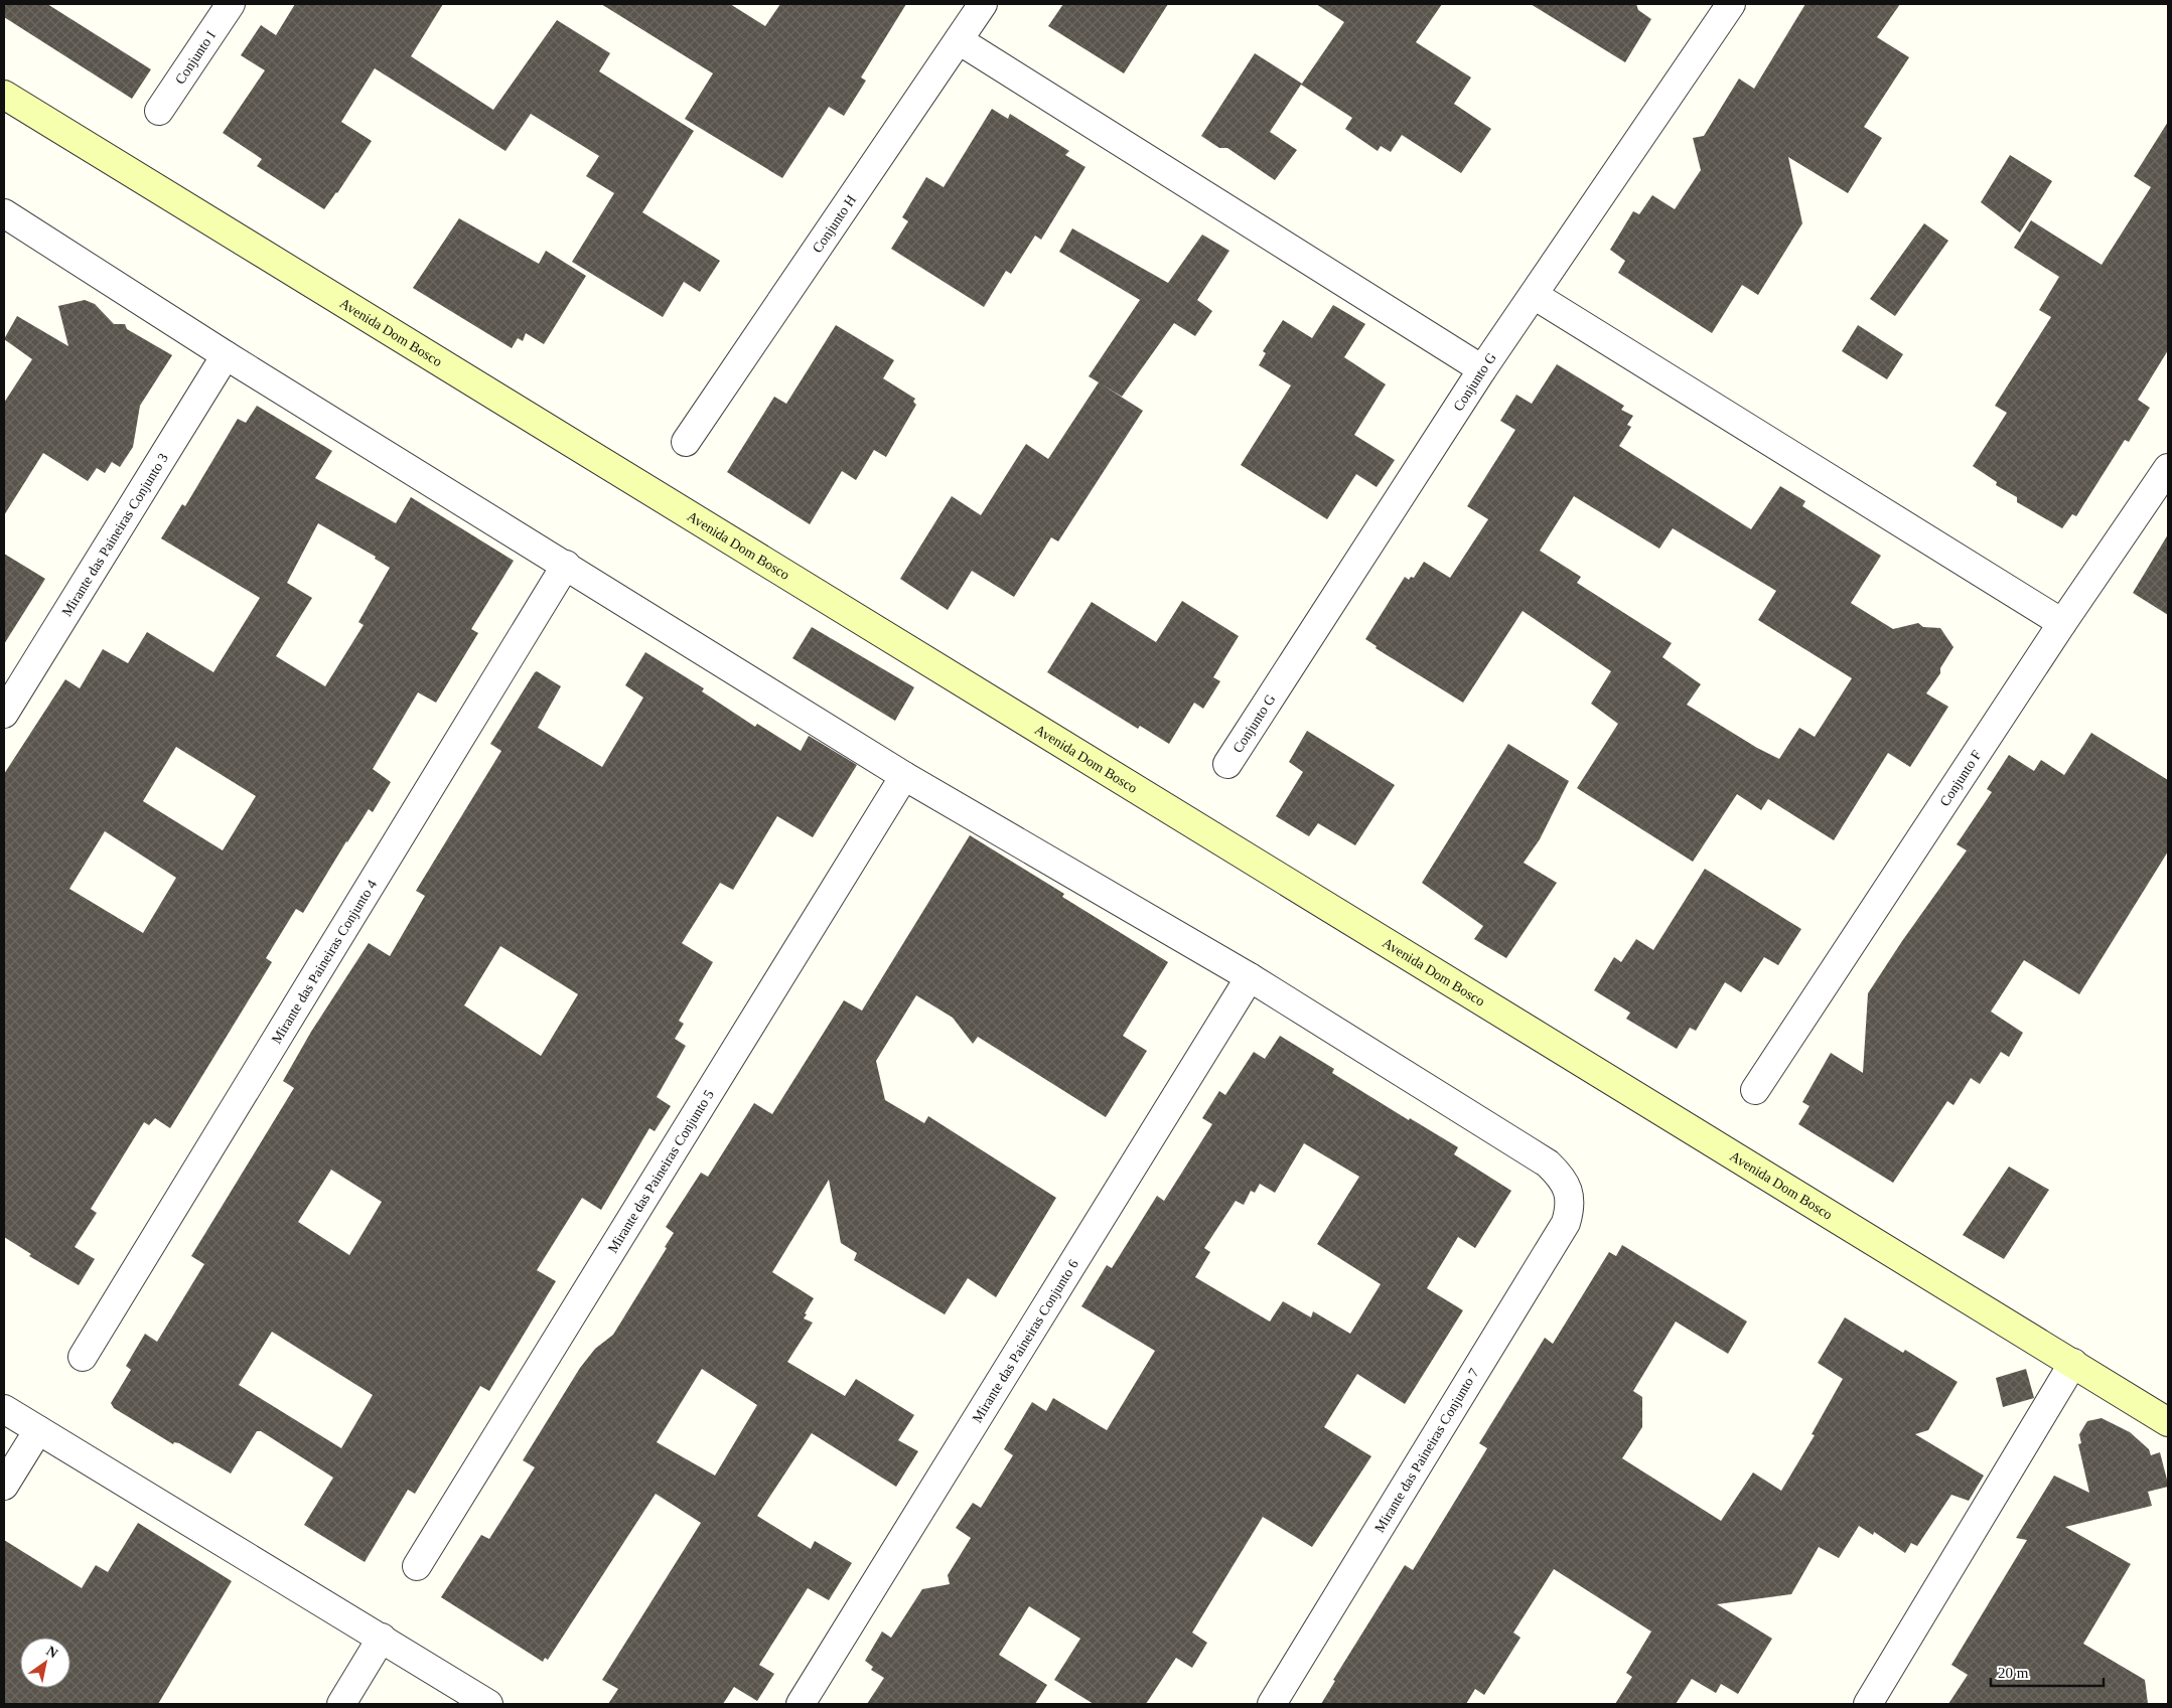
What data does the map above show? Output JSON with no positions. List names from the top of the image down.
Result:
{
  "streets": {
    "street": [
      "Conjunto I",
      "Conjunto H",
      "Avenida Dom Bosco",
      "Conjunto G",
      "Mirante das Paineiras Conjunto 3",
      "Conjunto F",
      "Mirante das Paineiras Conjunto 4",
      "Mirante das Paineiras Conjunto 5",
      "Mirante das Paineiras Conjunto 6",
      "Mirante das Paineiras Conjunto 7"
    ]
  },
  "crossings": [
    ["Mirante das Paineiras Conjunto 6", "Mirante das Paineiras Conjunto 7"]
  ],
  "scale_bar": "20 m",
  "north": "top right"
}
